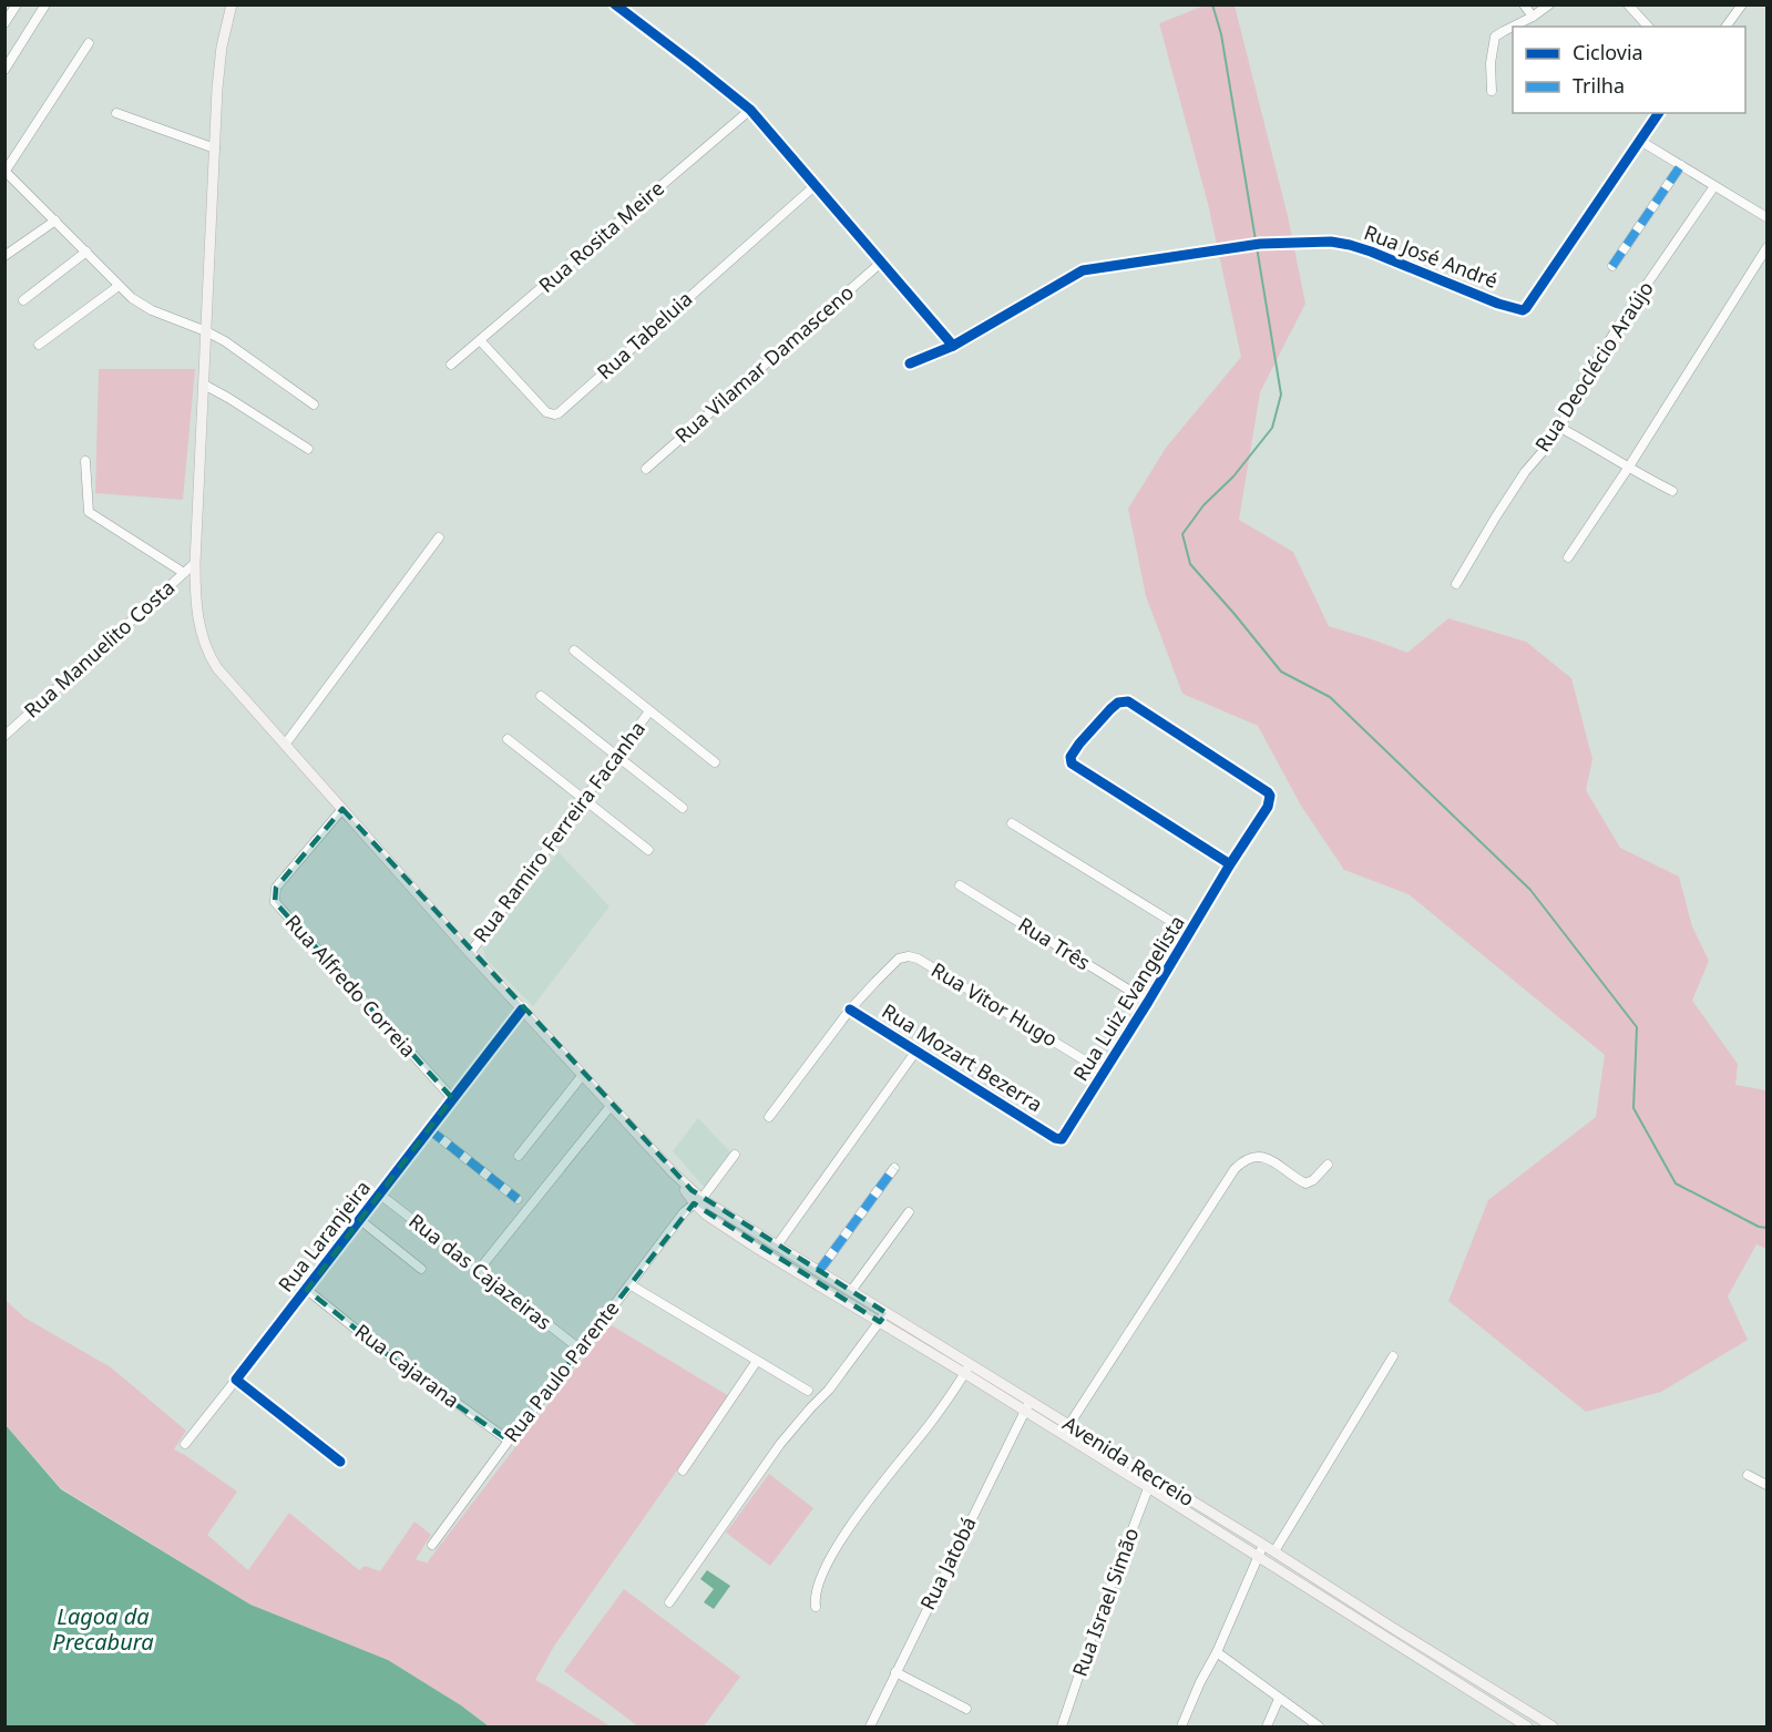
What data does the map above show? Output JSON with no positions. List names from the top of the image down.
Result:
{
  "streets": {
    "main road": ["Avenida Recreio"],
    "street": [
      "Rua Rosita Meire",
      "Rua José André",
      "Rua Tabeluia",
      "Rua Vilamar Damasceno",
      "Rua Deoclécio Araújo",
      "Rua Manuelito Costa",
      "Rua Ramiro Ferreira Facanha",
      "Rua Três",
      "Rua Alfredo Correia",
      "Rua Luiz Evangelista",
      "Rua Vitor Hugo",
      "Rua Mozart Bezerra",
      "Rua Laranjeira",
      "Rua das Cajazeiras",
      "Rua Cajarana",
      "Rua Paulo Parente",
      "Rua Jatobá",
      "Rua Israel Simão"
    ]
  },
  "crossings": [
    ["Rua Rosita Meire", "Rua Tabeluia"],
    ["Rua Três", "Rua Luiz Evangelista"],
    ["Rua Alfredo Correia", "Rua Laranjeira"],
    ["Rua Luiz Evangelista", "Rua Vitor Hugo"],
    ["Rua Luiz Evangelista", "Rua Mozart Bezerra"],
    ["Rua Vitor Hugo", "Rua Mozart Bezerra"],
    ["Rua Laranjeira", "Rua das Cajazeiras"],
    ["Rua Laranjeira", "Rua Cajarana"],
    ["Rua das Cajazeiras", "Rua Paulo Parente"],
    ["Rua Cajarana", "Rua Paulo Parente"],
    ["Rua Paulo Parente", "Avenida Recreio"],
    ["Avenida Recreio", "Rua Jatobá"],
    ["Avenida Recreio", "Rua Israel Simão"]
  ],
  "water": ["Lagoa da Precabura"],
  "legend": ["Ciclovia", "Trilha"]
}
